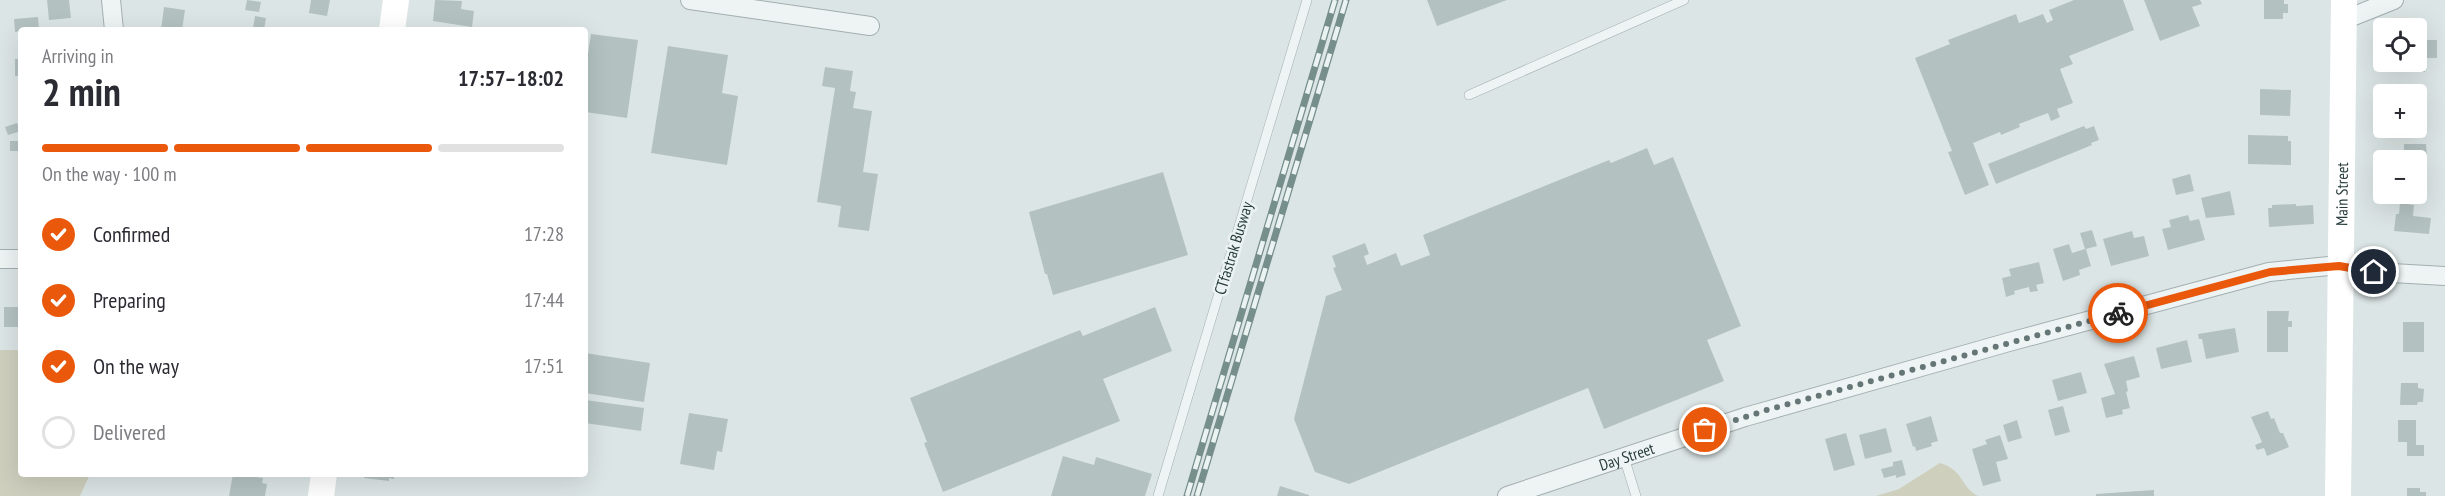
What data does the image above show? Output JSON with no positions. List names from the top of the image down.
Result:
{
  "streets": {
    "street": ["Main Street", "Day Street"],
    "lane": ["CTfastrak Busway"]
  },
  "crossings": [
    ["Main Street", "Day Street"]
  ],
  "page": {
    "map_buttons": ["+", "−"],
    "heading": ["2 min", "Arriving in", "17:57–18:02"],
    "bar": "On the way · 100 m",
    "list": [
      ["Confirmed", "17:28"],
      ["Preparing", "17:44"],
      ["On the way", "17:51"],
      "Delivered"
    ]
  }
}
